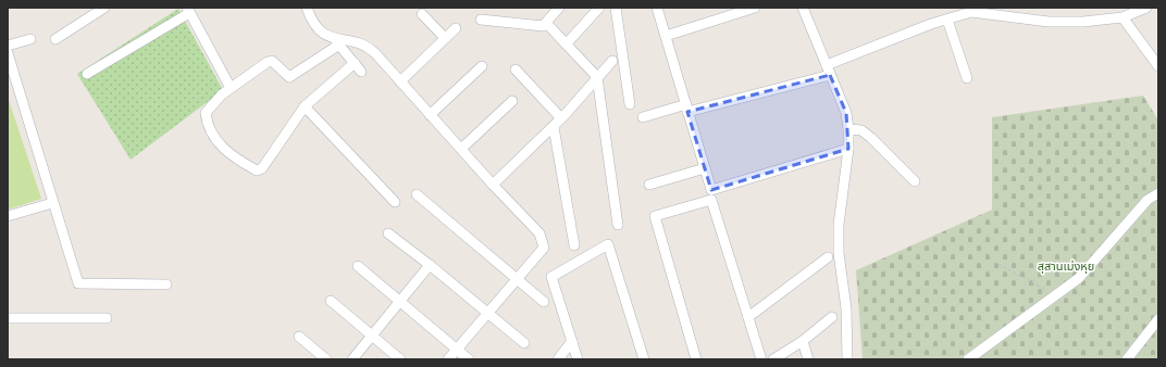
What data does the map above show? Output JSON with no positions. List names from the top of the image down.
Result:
{
  "parks": ["สุสานเม่งหุย"]
}
